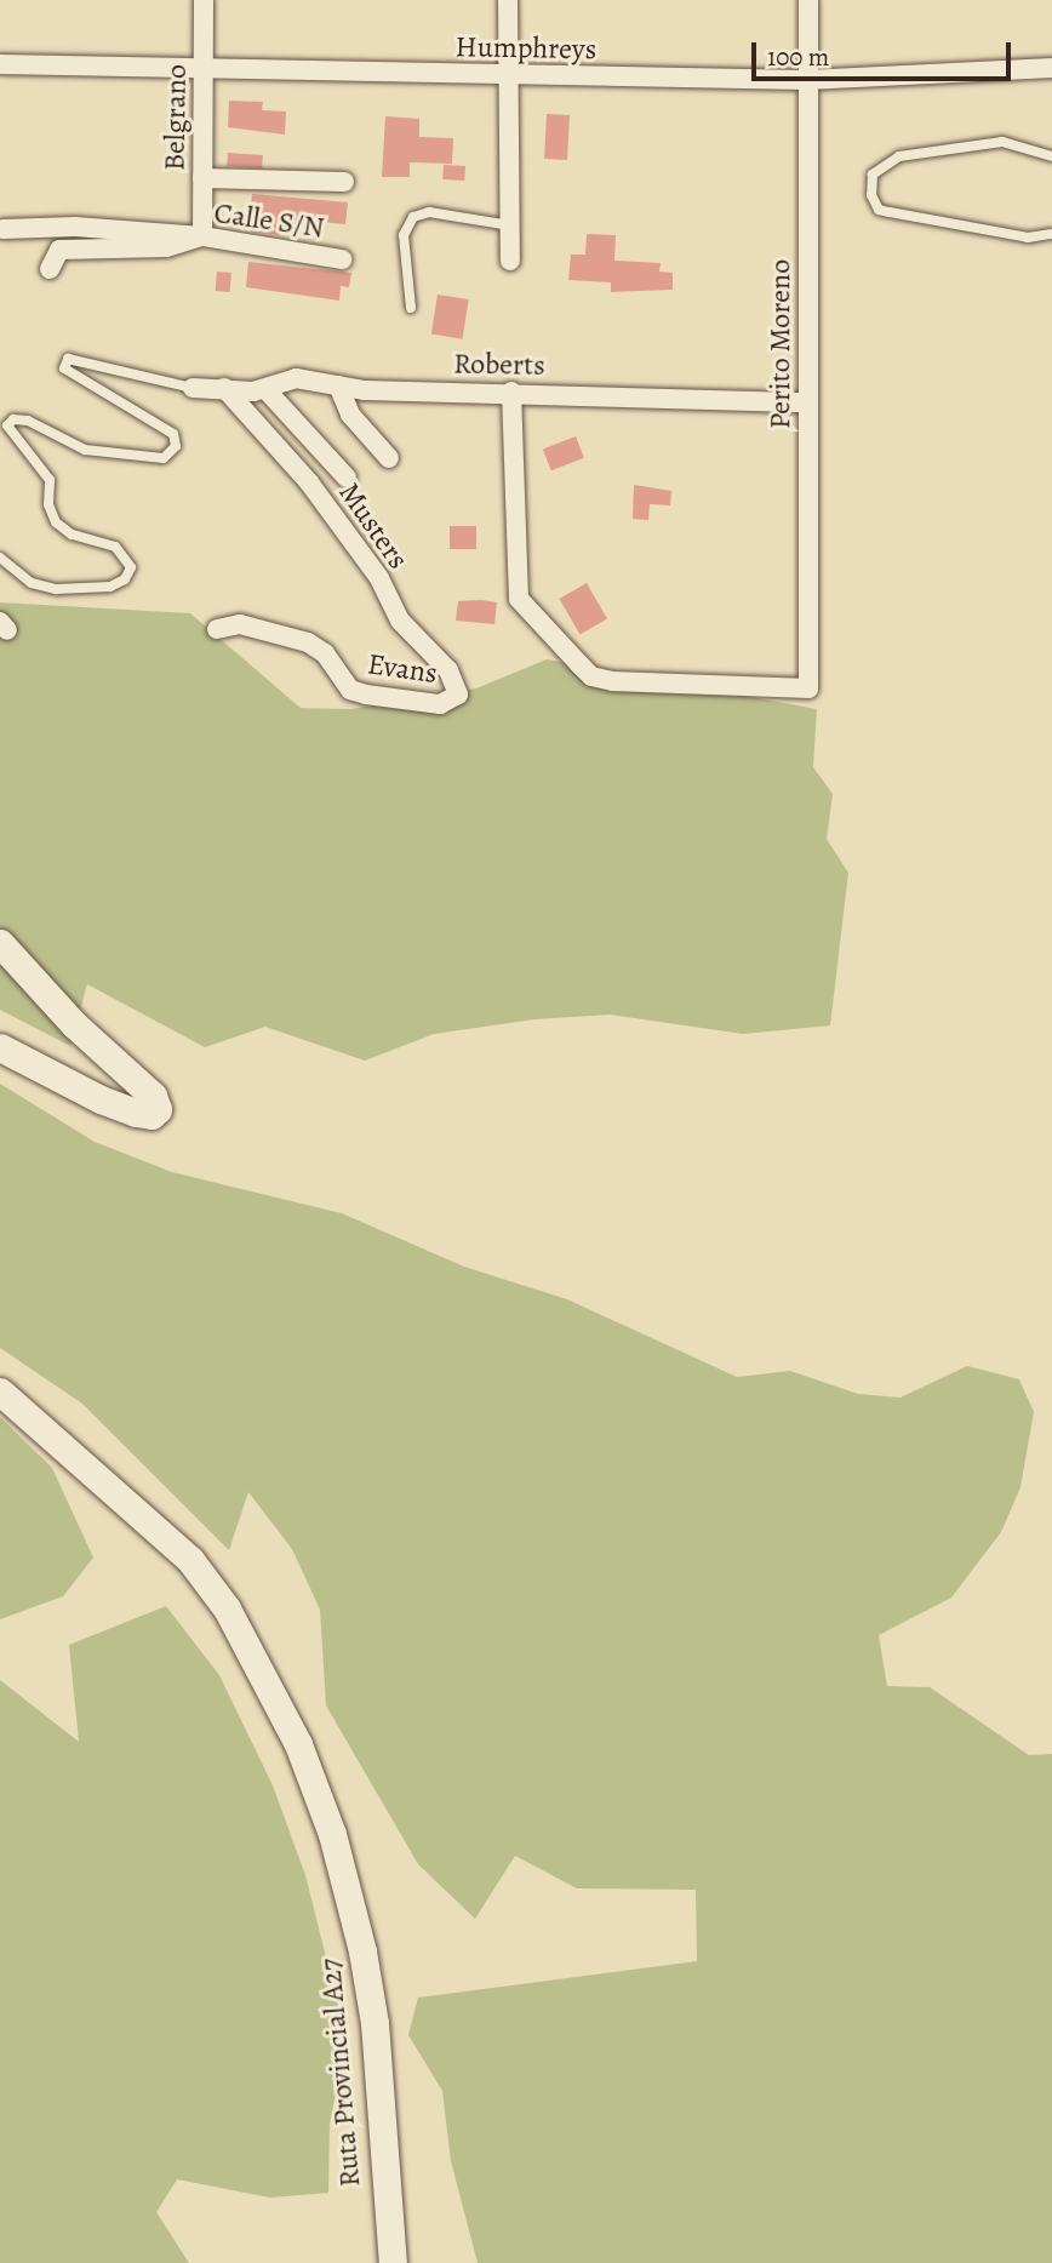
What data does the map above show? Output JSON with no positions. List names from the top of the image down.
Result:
{
  "streets": {
    "street": [
      "Humphreys",
      "Belgrano",
      "Calle S/N",
      "Perito Moreno",
      "Roberts",
      "Musters",
      "Evans",
      "Ruta Provincial A27"
    ]
  },
  "crossings": [
    ["Humphreys", "Belgrano"],
    ["Humphreys", "Perito Moreno"],
    ["Belgrano", "Calle S/N"],
    ["Perito Moreno", "Roberts"],
    ["Roberts", "Musters"],
    ["Musters", "Evans"]
  ],
  "scale_bar": "100 m"
}
